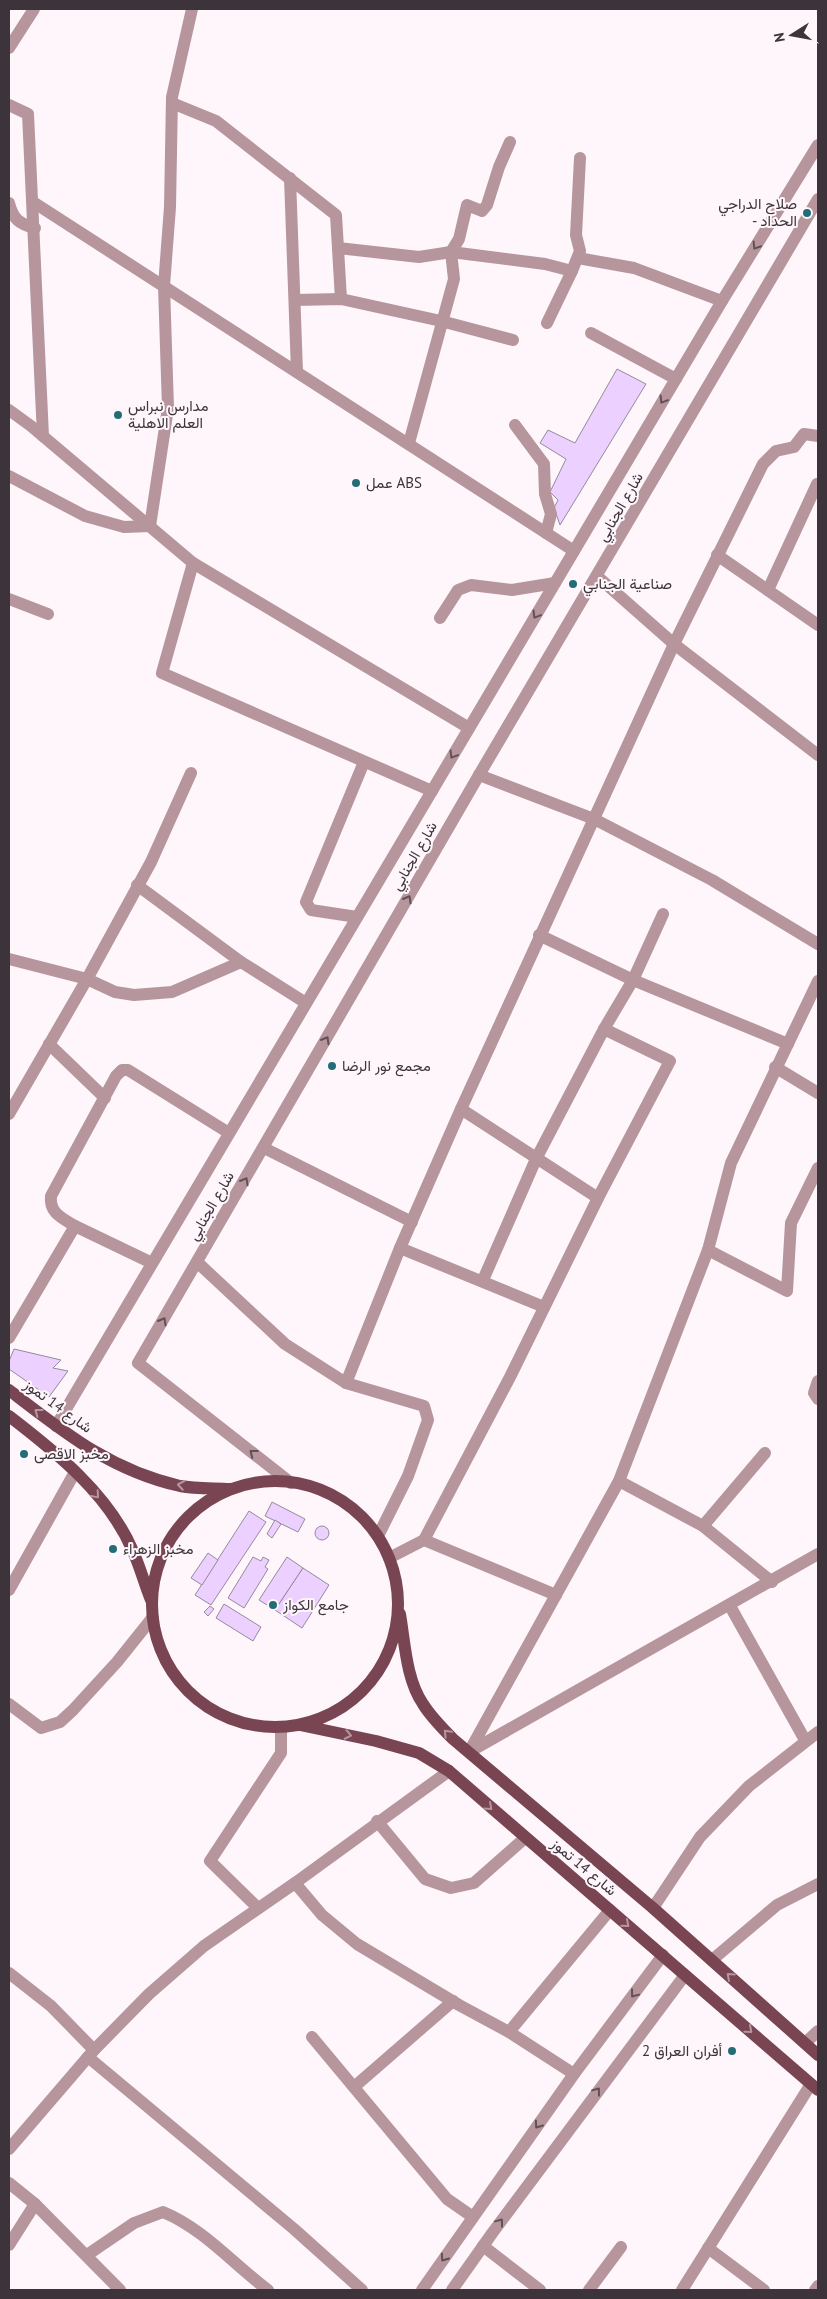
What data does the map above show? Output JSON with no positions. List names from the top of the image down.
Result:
{
  "streets": {
    "main road": ["شارع 14 تموز"],
    "street": ["شارع الجنابي"]
  },
  "crossings": [
    ["شارع الجنابي", "شارع 14 تموز"]
  ],
  "places": [
    "صلاح الدراجي - الحداد",
    "مدارس نبراس العلم الاهلية",
    "عمل ABS",
    "صناعية الجنابي",
    "مجمع نور الرضا",
    "مخبز الاقصى",
    "مخبز الزهراء",
    "جامع الكواز",
    "أفران العراق 2"
  ],
  "north": "left"
}
